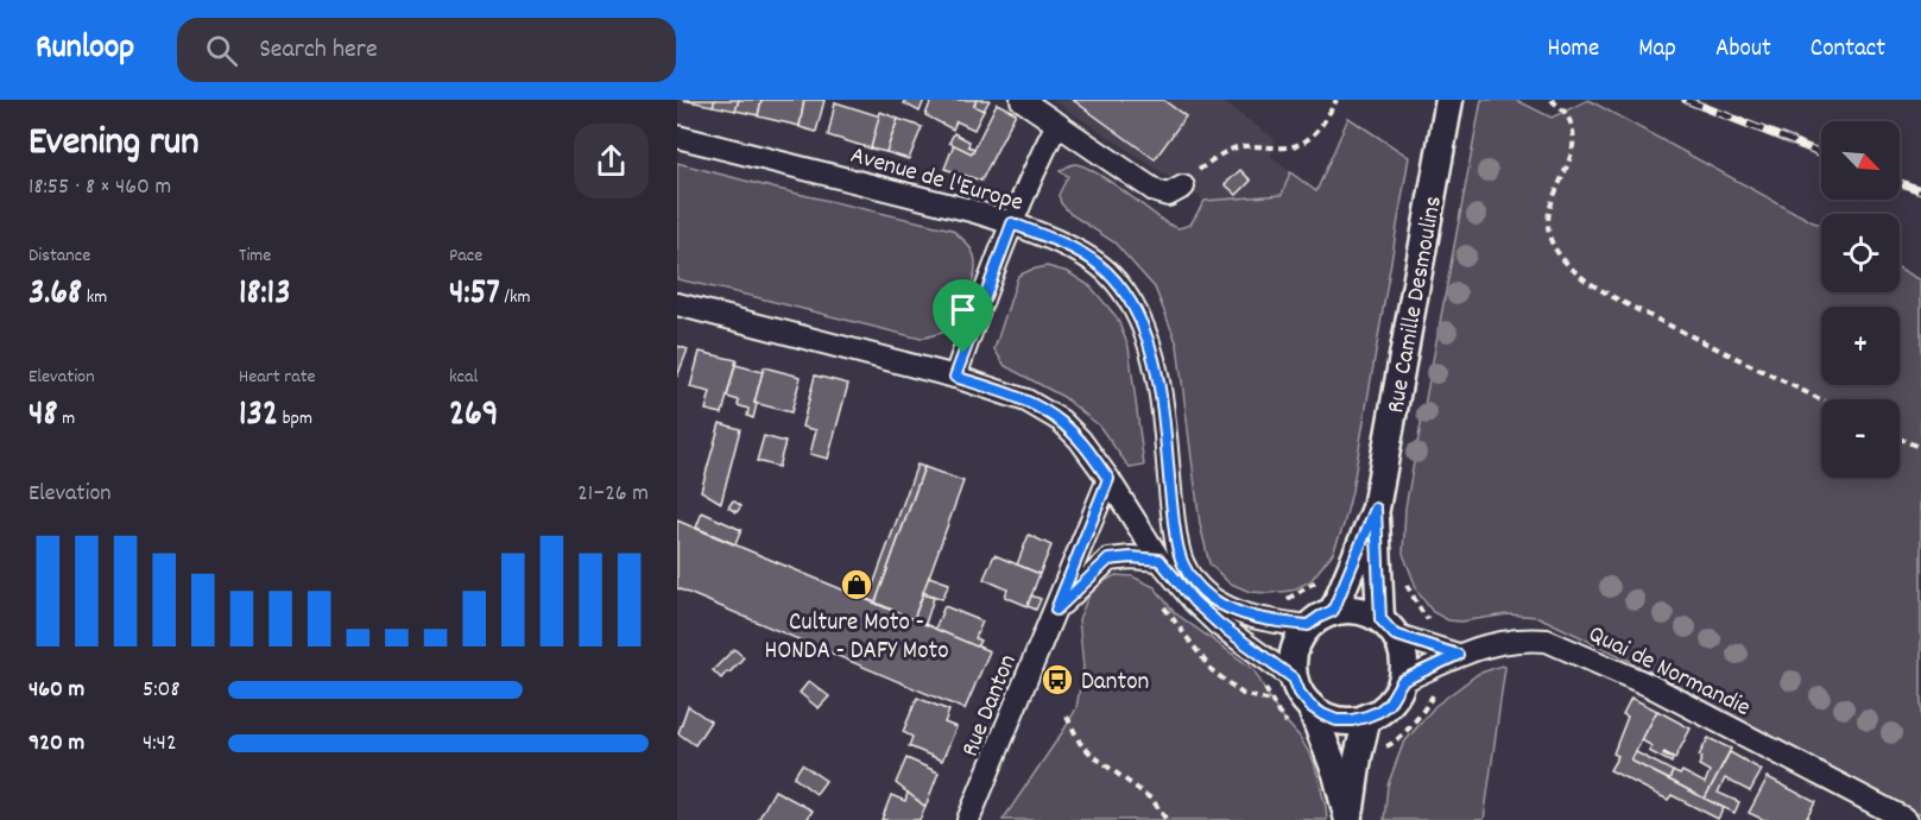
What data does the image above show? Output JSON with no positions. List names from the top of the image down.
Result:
{
  "streets": {
    "street": [
      "Avenue de l'Europe",
      "Rue Camille Desmoulins",
      "Quai de Normandie",
      "Rue Danton"
    ]
  },
  "crossings": [
    ["Avenue de l'Europe", "Rue Camille Desmoulins"],
    ["Avenue de l'Europe", "Quai de Normandie"],
    ["Rue Camille Desmoulins", "Quai de Normandie"]
  ],
  "places": {
    "shop": ["Culture Moto - HONDA - DAFY Moto"],
    "bus stop": ["Danton"]
  },
  "north": "bottom right",
  "page": {
    "header": "Runloop",
    "search": "Search here",
    "nav": [
      "Home",
      "Map",
      "About",
      "Contact"
    ],
    "heading": ["Evening run", "18:55 · 8 × 460 m"],
    "map_buttons": ["+", "−"],
    "stats": [
      ["Distance", "3.68 km"],
      ["Time", "18:13"],
      ["Pace", "4:57 /km"],
      ["Elevation", "48 m"],
      ["Heart rate", "132 bpm"],
      ["kcal", "269"]
    ],
    "chart": ["Elevation", "21–26 m"],
    "list": [
      {
        "name": "460 m",
        "note": "5:08"
      },
      {
        "name": "920 m",
        "note": "4:42"
      }
    ]
  }
}
